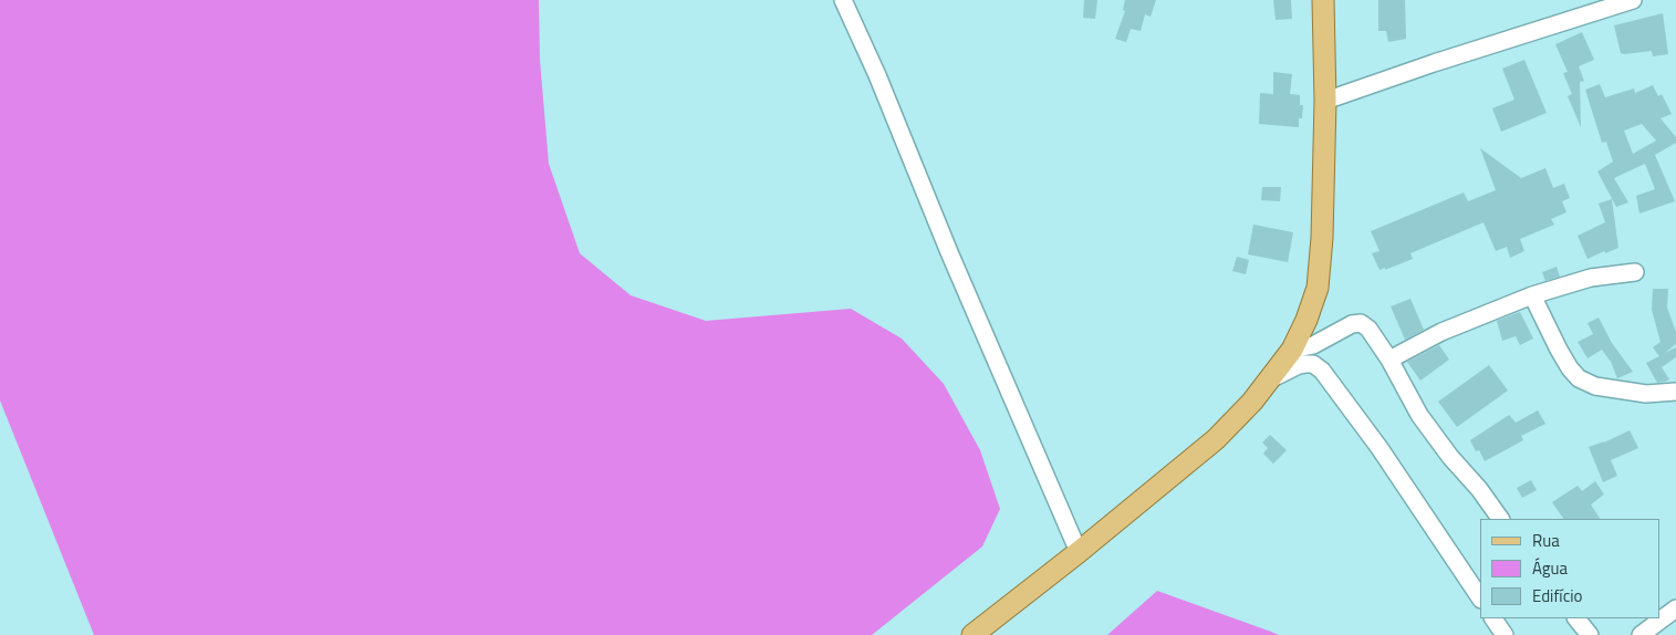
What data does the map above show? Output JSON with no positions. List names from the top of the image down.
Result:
{
  "legend": ["Rua", "Água", "Edifício"]
}
